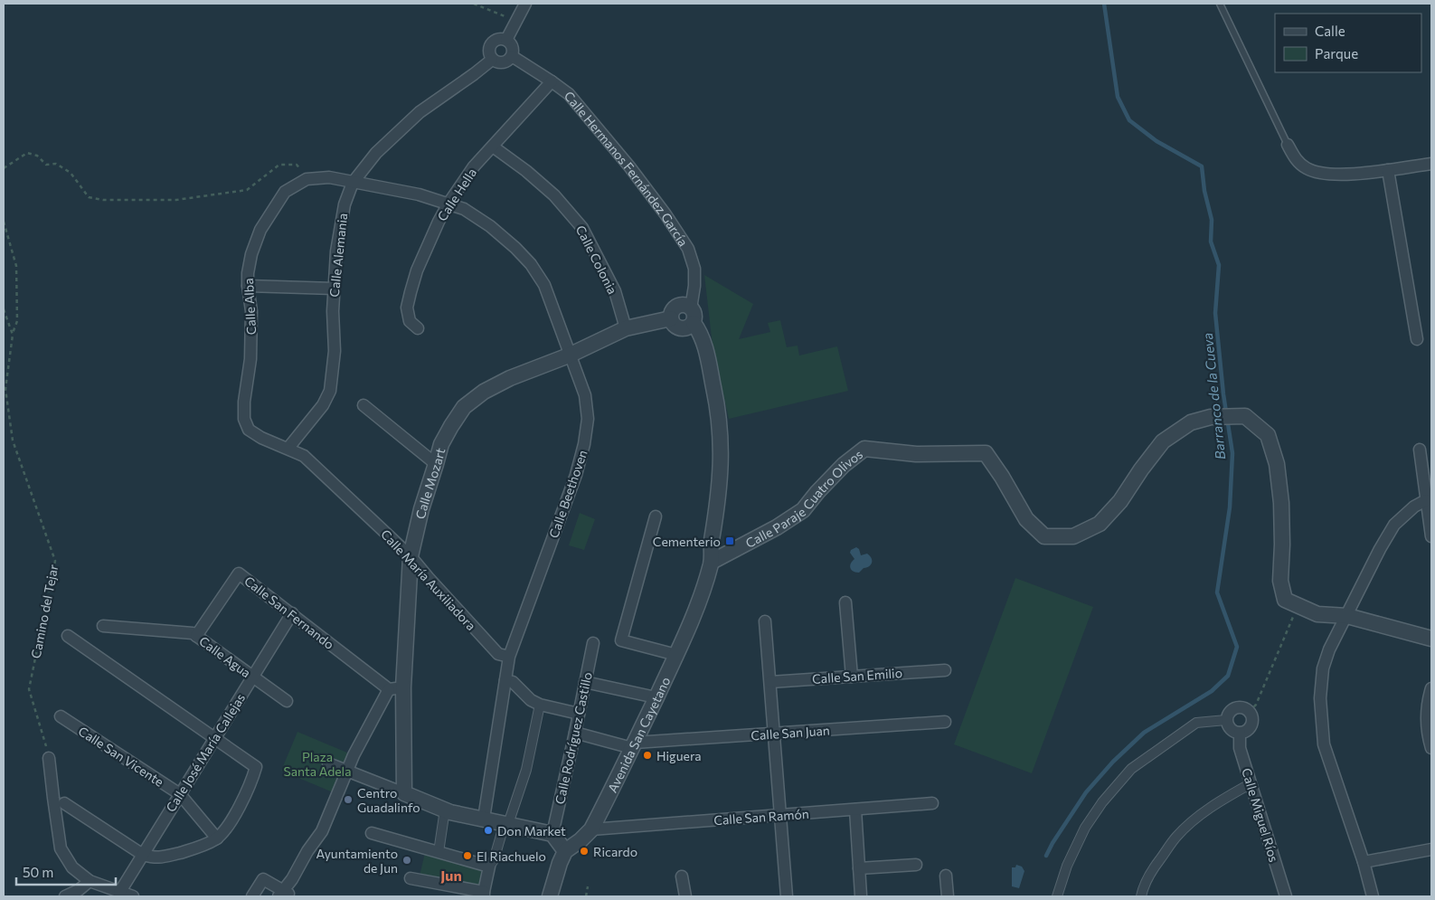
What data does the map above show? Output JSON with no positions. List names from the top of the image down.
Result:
{
  "streets": {
    "street": [
      "Calle Hermanos Fernández García",
      "Calle Hella",
      "Calle Alemania",
      "Calle Colonia",
      "Calle Alba",
      "Calle Mozart",
      "Calle Beethoven",
      "Calle Paraje Cuatro Olivos",
      "Calle María Auxiliadora",
      "Calle San Fernando",
      "Calle Agua",
      "Calle San Emilio",
      "Calle San Juan",
      "Avenida San Cayetano",
      "Calle Rodríguez Castillo",
      "Calle José María Callejas",
      "Calle San Vicente",
      "Calle Miguel Ríos",
      "Calle San Ramón"
    ],
    "path": ["Camino del Tejar"]
  },
  "crossings": [
    ["Calle Hermanos Fernández García", "Calle Hella"],
    ["Calle Hermanos Fernández García", "Calle Alemania"],
    ["Calle Hermanos Fernández García", "Calle Mozart"],
    ["Calle Hella", "Calle Colonia"],
    ["Calle Hella", "Calle Beethoven"],
    ["Calle Alemania", "Calle Alba"],
    ["Calle Alemania", "Calle Beethoven"],
    ["Calle Alemania", "Calle María Auxiliadora"],
    ["Calle Colonia", "Calle Mozart"],
    ["Calle Alba", "Calle Beethoven"],
    ["Calle Alba", "Calle María Auxiliadora"],
    ["Calle Mozart", "Calle Beethoven"],
    ["Calle Mozart", "Calle María Auxiliadora"],
    ["Calle Mozart", "Calle San Fernando"],
    ["Calle Beethoven", "Calle María Auxiliadora"],
    ["Calle Paraje Cuatro Olivos", "Avenida San Cayetano"],
    ["Calle San Fernando", "Calle Agua"],
    ["Calle San Fernando", "Calle José María Callejas"],
    ["Calle Agua", "Calle José María Callejas"],
    ["Calle San Juan", "Avenida San Cayetano"],
    ["Calle San Juan", "Calle Rodríguez Castillo"],
    ["Avenida San Cayetano", "Calle San Ramón"],
    ["Calle José María Callejas", "Calle San Vicente"]
  ],
  "districts": ["Jun"],
  "water": ["Barranco de la Cueva"],
  "parks": ["Plaza Santa Adela"],
  "places": {
    "transit": ["Cementerio"],
    "other": [
      "Higuera",
      "Centro Guadalinfo",
      "Don Market",
      "Ricardo",
      "El Riachuelo",
      "Ayuntamiento de Jun"
    ]
  },
  "legend": ["Calle", "Parque"],
  "scale_bar": "50 m"
}
